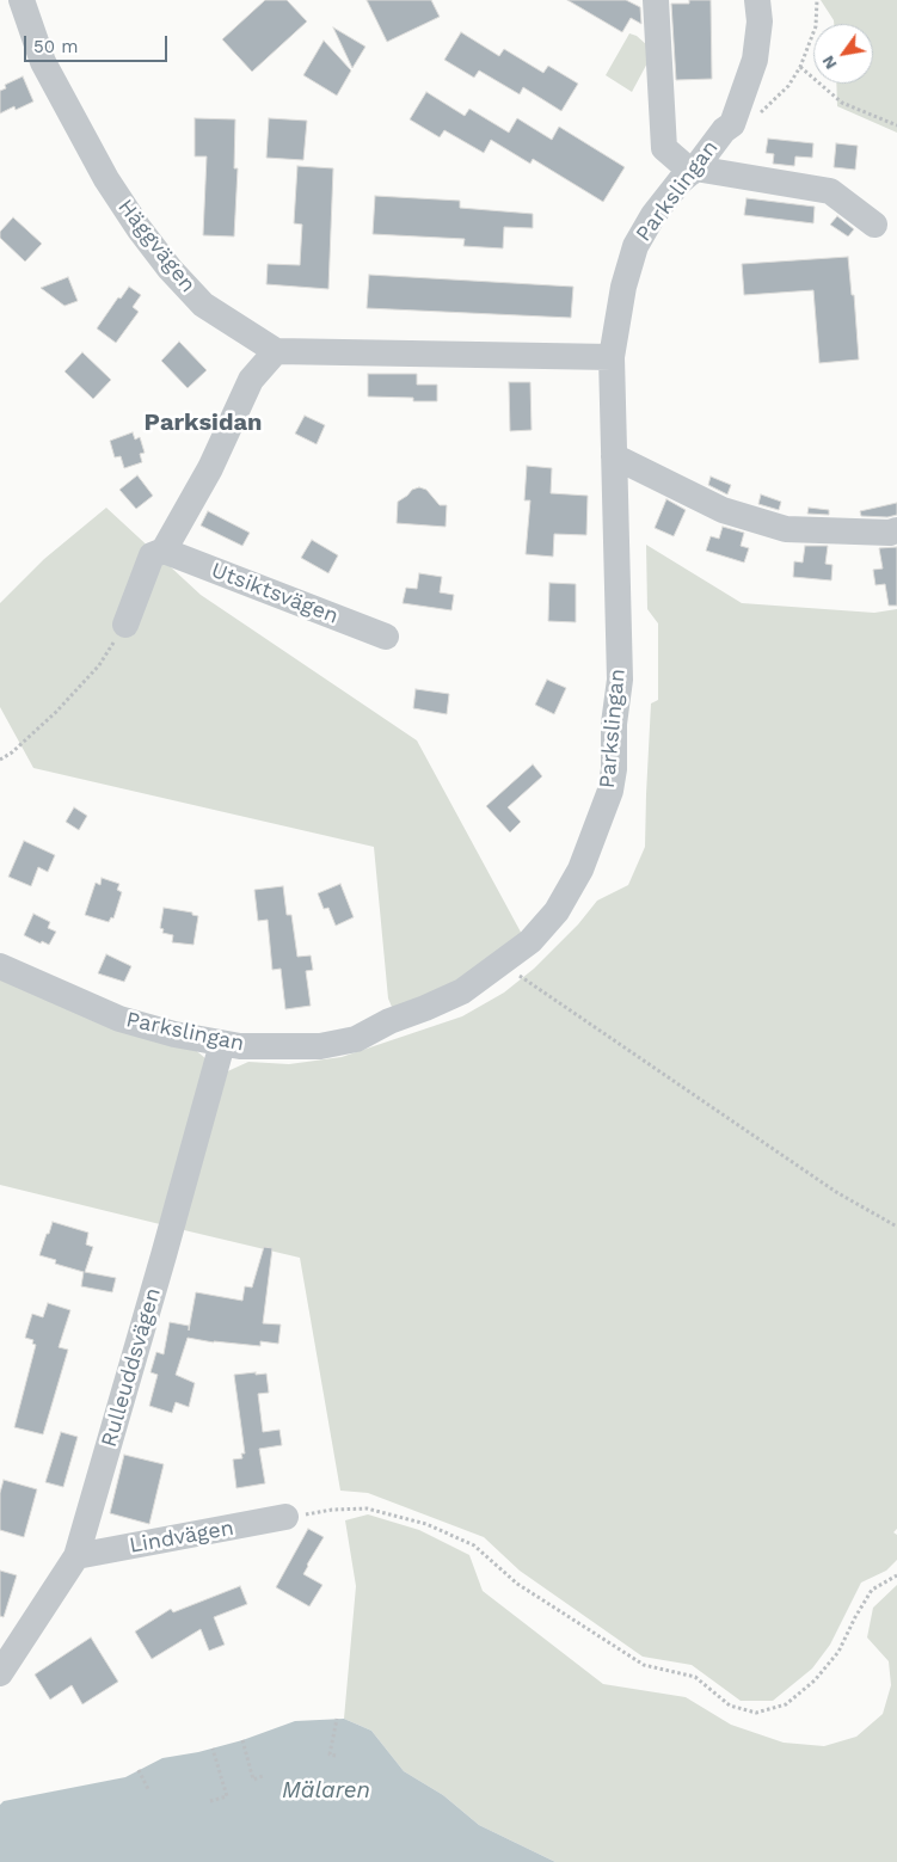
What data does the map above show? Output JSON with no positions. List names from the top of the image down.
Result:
{
  "streets": {
    "street": [
      "Parkslingan",
      "Häggvägen",
      "Utsiktsvägen",
      "Rulleuddsvägen",
      "Lindvägen"
    ]
  },
  "crossings": [
    ["Parkslingan", "Rulleuddsvägen"],
    ["Rulleuddsvägen", "Lindvägen"]
  ],
  "districts": ["Parksidan"],
  "water": ["Mälaren"],
  "scale_bar": "50 m",
  "north": "bottom left"
}
